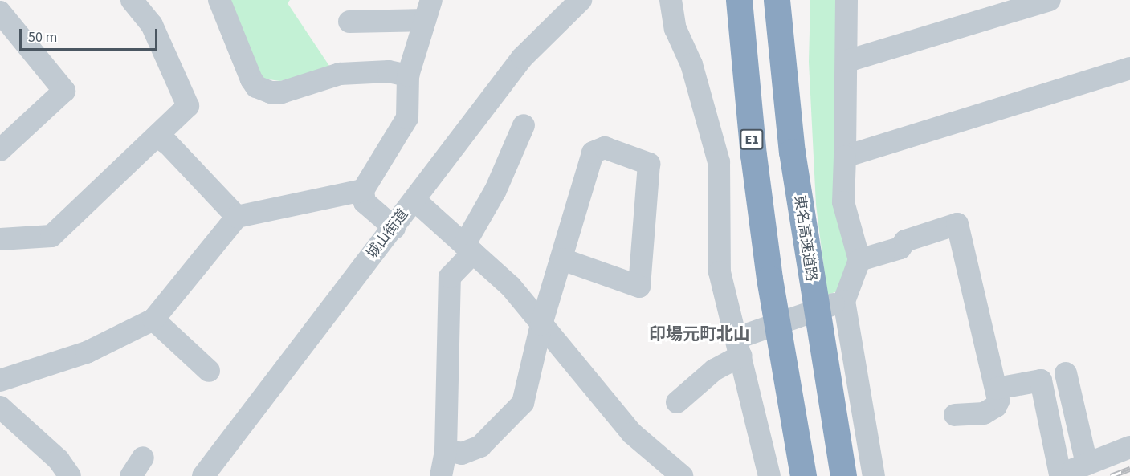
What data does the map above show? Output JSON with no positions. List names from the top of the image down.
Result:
{
  "streets": {
    "highway": ["E1", "東名高速道路"],
    "street": ["城山街道"]
  },
  "districts": ["印場元町北山"],
  "scale_bar": "50 m"
}
